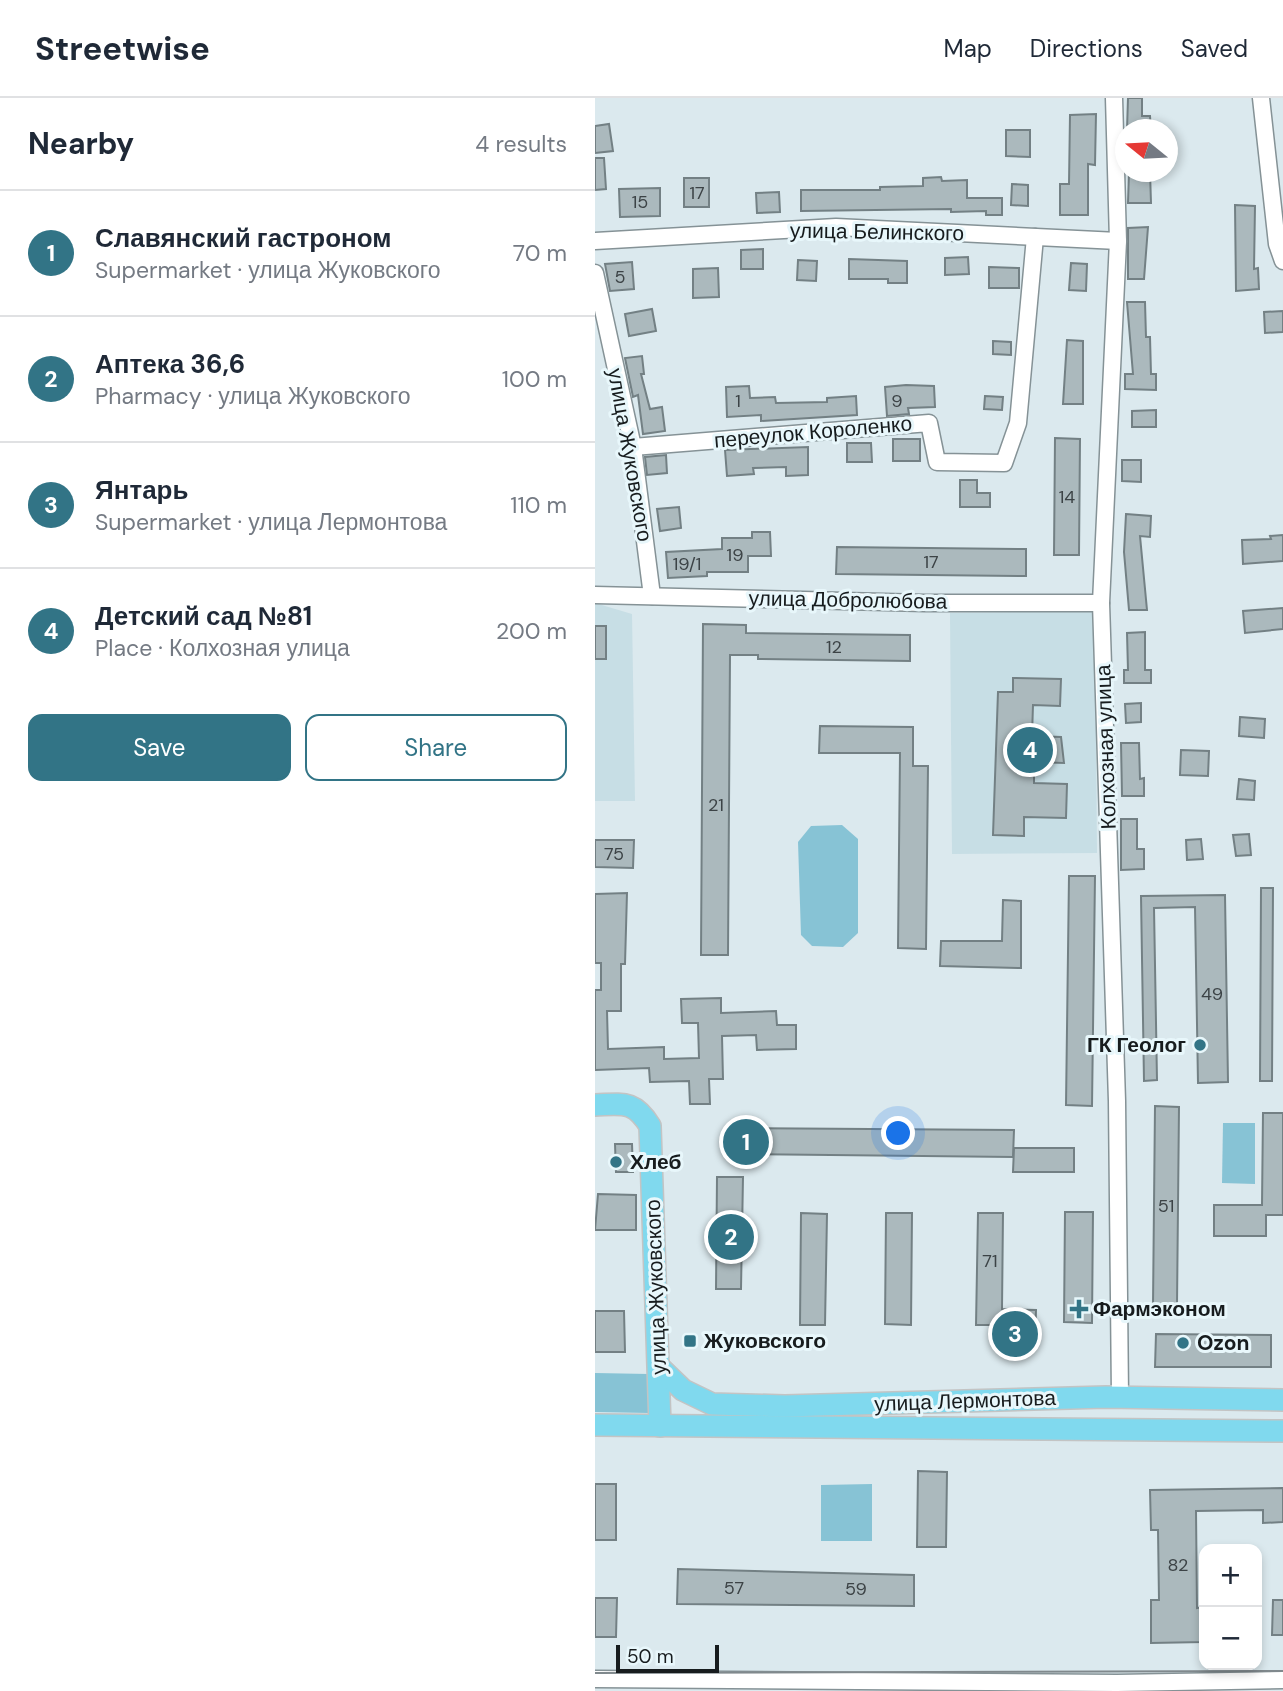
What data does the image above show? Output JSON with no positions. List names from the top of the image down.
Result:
{
  "streets": {
    "main road": ["улица Жуковского", "улица Лермонтова"],
    "street": [
      "улица Белинского",
      "переулок Короленко",
      "улица Добролюбова",
      "Колхозная улица"
    ]
  },
  "crossings": [
    ["улица Белинского", "переулок Короленко"],
    ["улица Белинского", "Колхозная улица"],
    ["переулок Короленко", "улица Жуковского"],
    ["улица Жуковского", "улица Добролюбова"],
    ["улица Жуковского", "улица Лермонтова"],
    ["улица Добролюбова", "Колхозная улица"],
    ["Колхозная улица", "улица Лермонтова"]
  ],
  "places": {
    "other": ["ГК Геолог", "Хлеб", "Ozon"],
    "health": ["Фармэконом"],
    "transit": ["Жуковского"]
  },
  "house_numbers": [
    "17",
    "15",
    "5",
    "1",
    "9",
    "14",
    "19",
    "17",
    "19/1",
    "12",
    "21",
    "75",
    "49",
    "51",
    "71",
    "82",
    "57",
    "59"
  ],
  "scale_bar": "50 m",
  "north": "left",
  "page": {
    "header": "Streetwise",
    "nav": ["Map", "Directions", "Saved"],
    "heading": ["Nearby", "4 results"],
    "list": [
      {
        "mark": "1",
        "name": "Славянский гастроном",
        "note": "Supermarket · улица Жуковского",
        "value": "70 m"
      },
      {
        "mark": "2",
        "name": "Аптека 36,6",
        "note": "Pharmacy · улица Жуковского",
        "value": "100 m"
      },
      {
        "mark": "3",
        "name": "Янтарь",
        "note": "Supermarket · улица Лермонтова",
        "value": "110 m"
      },
      {
        "mark": "4",
        "name": "Детский сад №81",
        "note": "Place · Колхозная улица",
        "value": "200 m"
      }
    ],
    "buttons": ["Save", "Share"],
    "pins": [
      "4",
      "1",
      "2",
      "3"
    ],
    "map_buttons": ["+", "−"],
    "scale": "50 m"
  }
}
